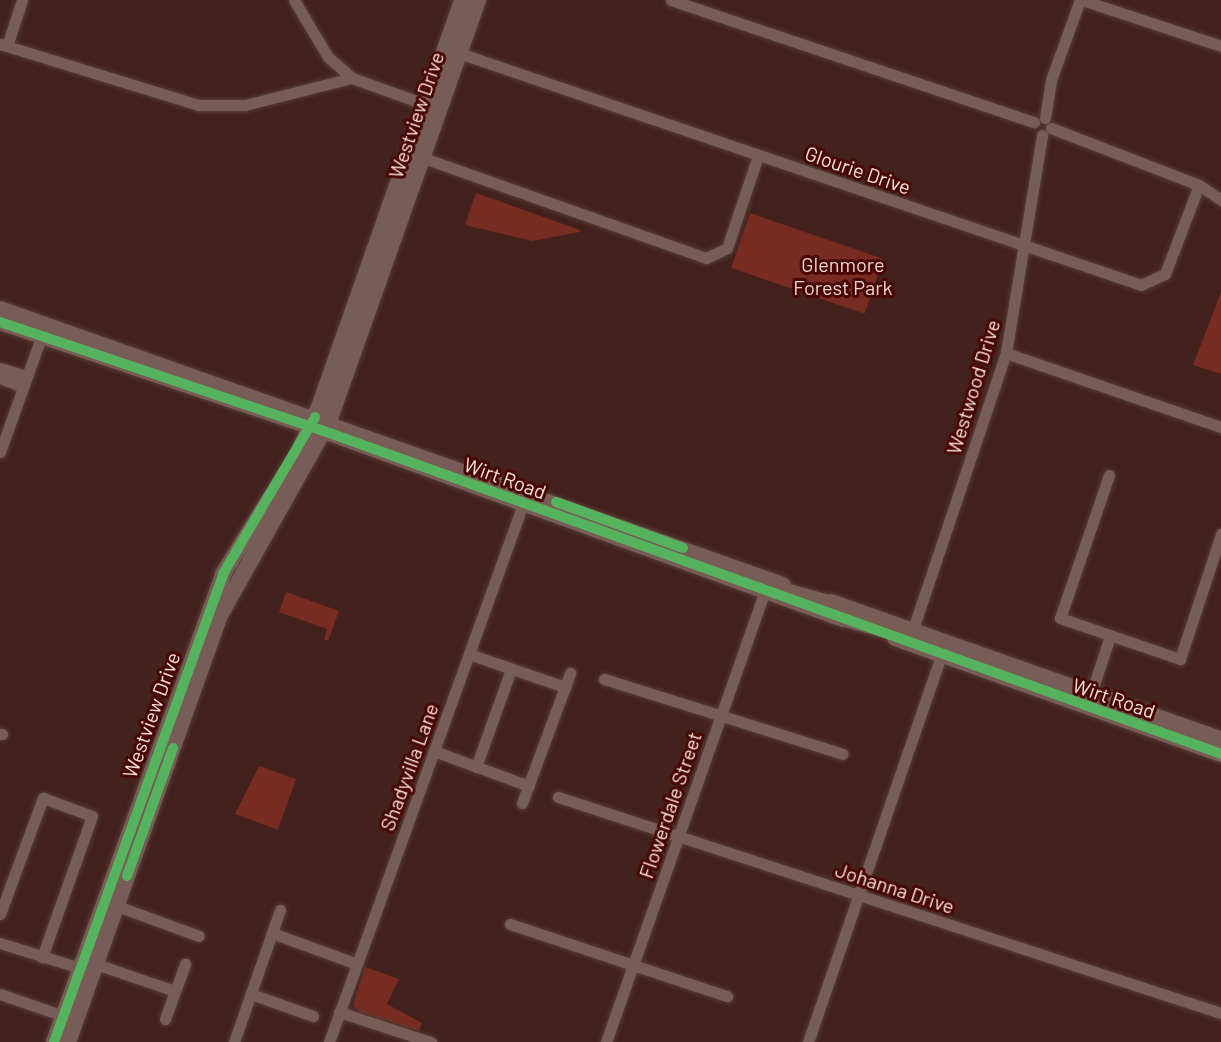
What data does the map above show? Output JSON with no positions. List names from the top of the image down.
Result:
{
  "streets": {
    "main road": ["Westview Drive", "Wirt Road"],
    "street": [
      "Glourie Drive",
      "Westwood Drive",
      "Shadyvilla Lane",
      "Flowerdale Street",
      "Johanna Drive"
    ]
  },
  "crossings": [
    ["Westview Drive", "Glourie Drive"],
    ["Westview Drive", "Wirt Road"],
    ["Glourie Drive", "Westwood Drive"],
    ["Westwood Drive", "Wirt Road"],
    ["Wirt Road", "Shadyvilla Lane"],
    ["Wirt Road", "Flowerdale Street"],
    ["Flowerdale Street", "Johanna Drive"]
  ],
  "parks": ["Glenmore Forest Park"]
}
